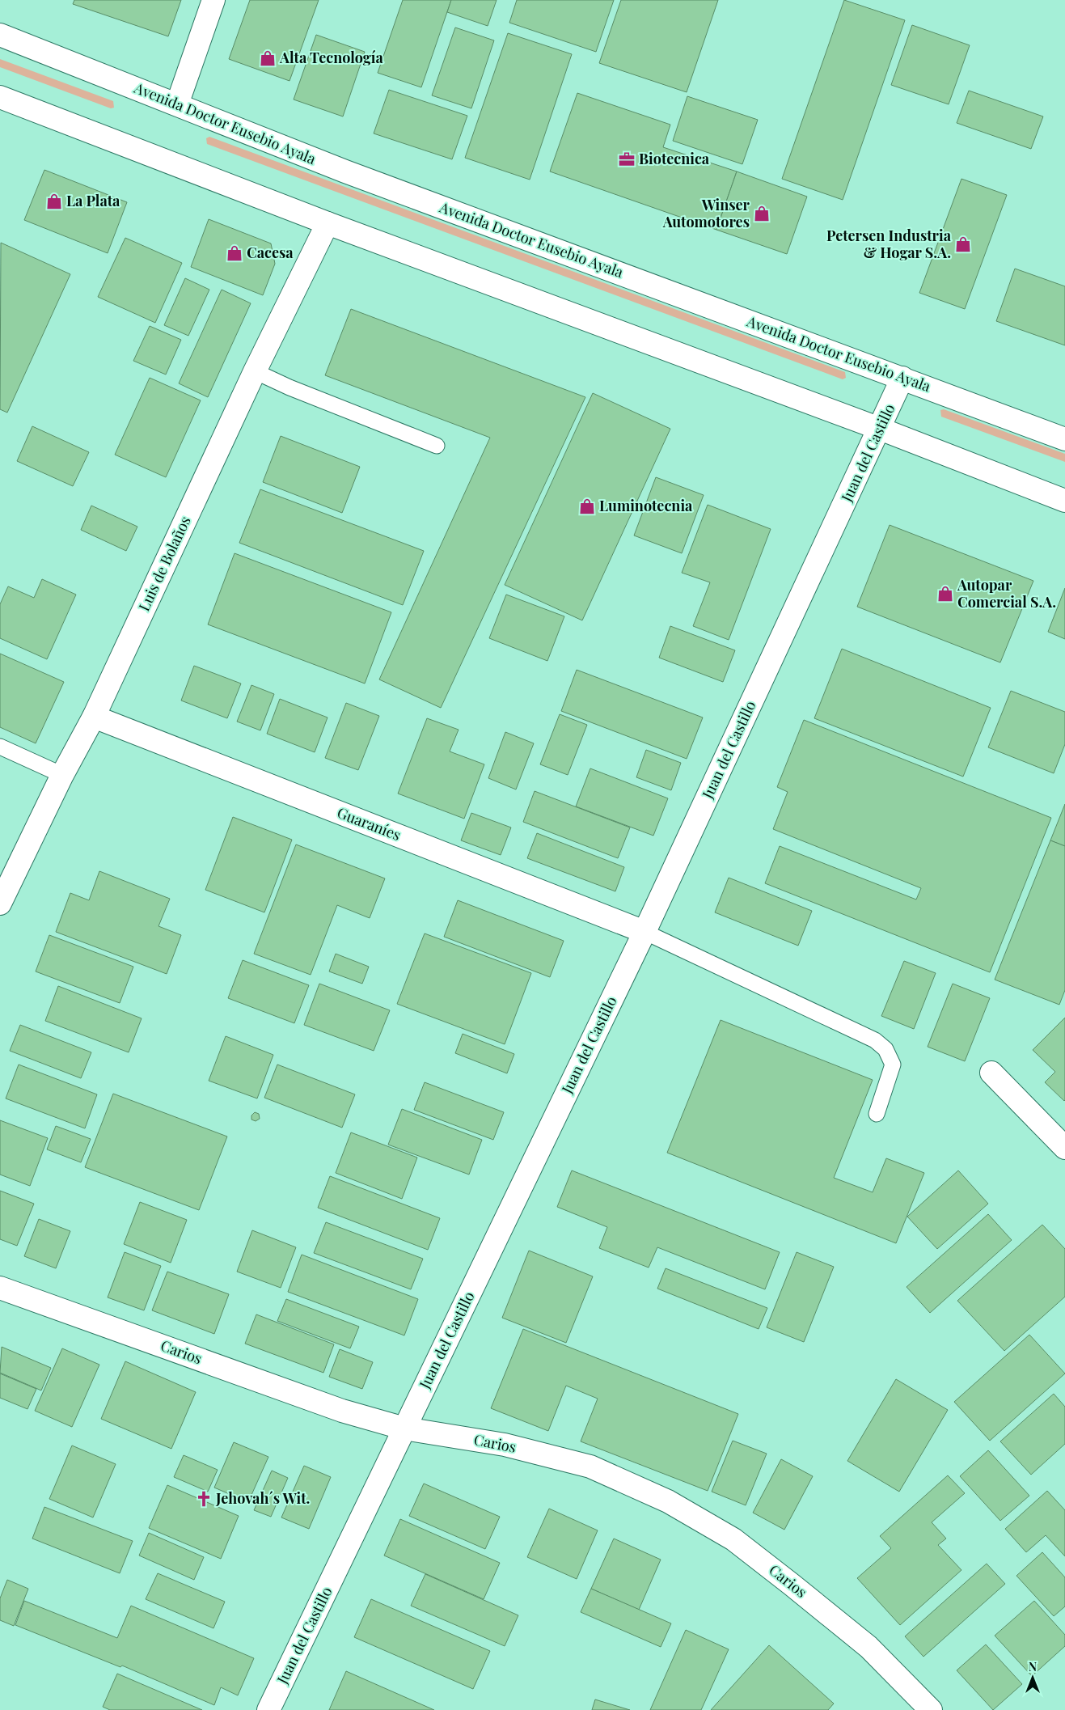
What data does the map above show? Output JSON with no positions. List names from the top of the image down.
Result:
{
  "streets": {
    "main road": [
      "Avenida Doctor Eusebio Ayala",
      "Juan del Castillo",
      "Luis de Bolaños",
      "Guaraníes",
      "Carios"
    ]
  },
  "crossings": [
    ["Avenida Doctor Eusebio Ayala", "Juan del Castillo"],
    ["Juan del Castillo", "Guaraníes"],
    ["Juan del Castillo", "Carios"],
    ["Luis de Bolaños", "Guaraníes"]
  ],
  "places": {
    "shop": [
      "Alta Tecnología",
      "La Plata",
      "Winser Automotores",
      "Petersen Industria & Hogar S.A.",
      "Cacesa",
      "Luminotecnia",
      "Autopar Comercial S.A."
    ],
    "office": ["Biotecnica"],
    "church": ["Jehovah´s Wit."]
  },
  "north": "top"
}
